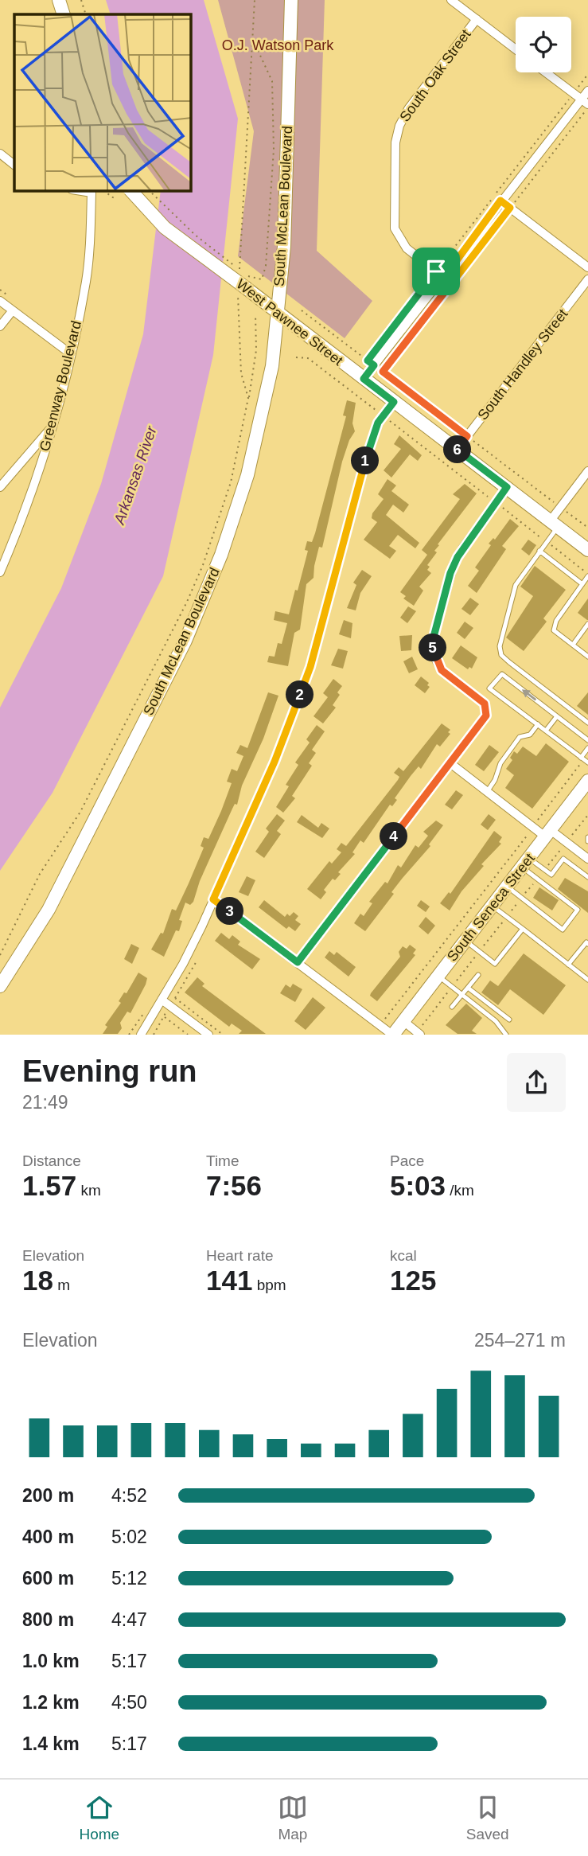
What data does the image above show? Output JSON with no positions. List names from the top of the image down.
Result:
{
  "streets": {
    "main road": ["South McLean Boulevard", "West Pawnee Street", "South Seneca Street"],
    "street": ["South Oak Street", "South Handley Street", "Greenway Boulevard"]
  },
  "crossings": [
    ["South McLean Boulevard", "West Pawnee Street"],
    ["West Pawnee Street", "South Handley Street"]
  ],
  "water": ["Arkansas River"],
  "parks": ["O.J. Watson Park"],
  "page": {
    "pins": [
      "6",
      "1",
      "5",
      "2",
      "4",
      "3"
    ],
    "heading": ["Evening run", "21:49"],
    "stats": [
      ["Distance", "1.57 km"],
      ["Time", "7:56"],
      ["Pace", "5:03 /km"],
      ["Elevation", "18 m"],
      ["Heart rate", "141 bpm"],
      ["kcal", "125"]
    ],
    "chart": ["Elevation", "254–271 m"],
    "list": [
      {
        "name": "200 m",
        "note": "4:52"
      },
      {
        "name": "400 m",
        "note": "5:02"
      },
      {
        "name": "600 m",
        "note": "5:12"
      },
      {
        "name": "800 m",
        "note": "4:47"
      },
      {
        "name": "1.0 km",
        "note": "5:17"
      },
      {
        "name": "1.2 km",
        "note": "4:50"
      },
      {
        "name": "1.4 km",
        "note": "5:17"
      }
    ],
    "tabs": ["Home", "Map", "Saved"]
  }
}
